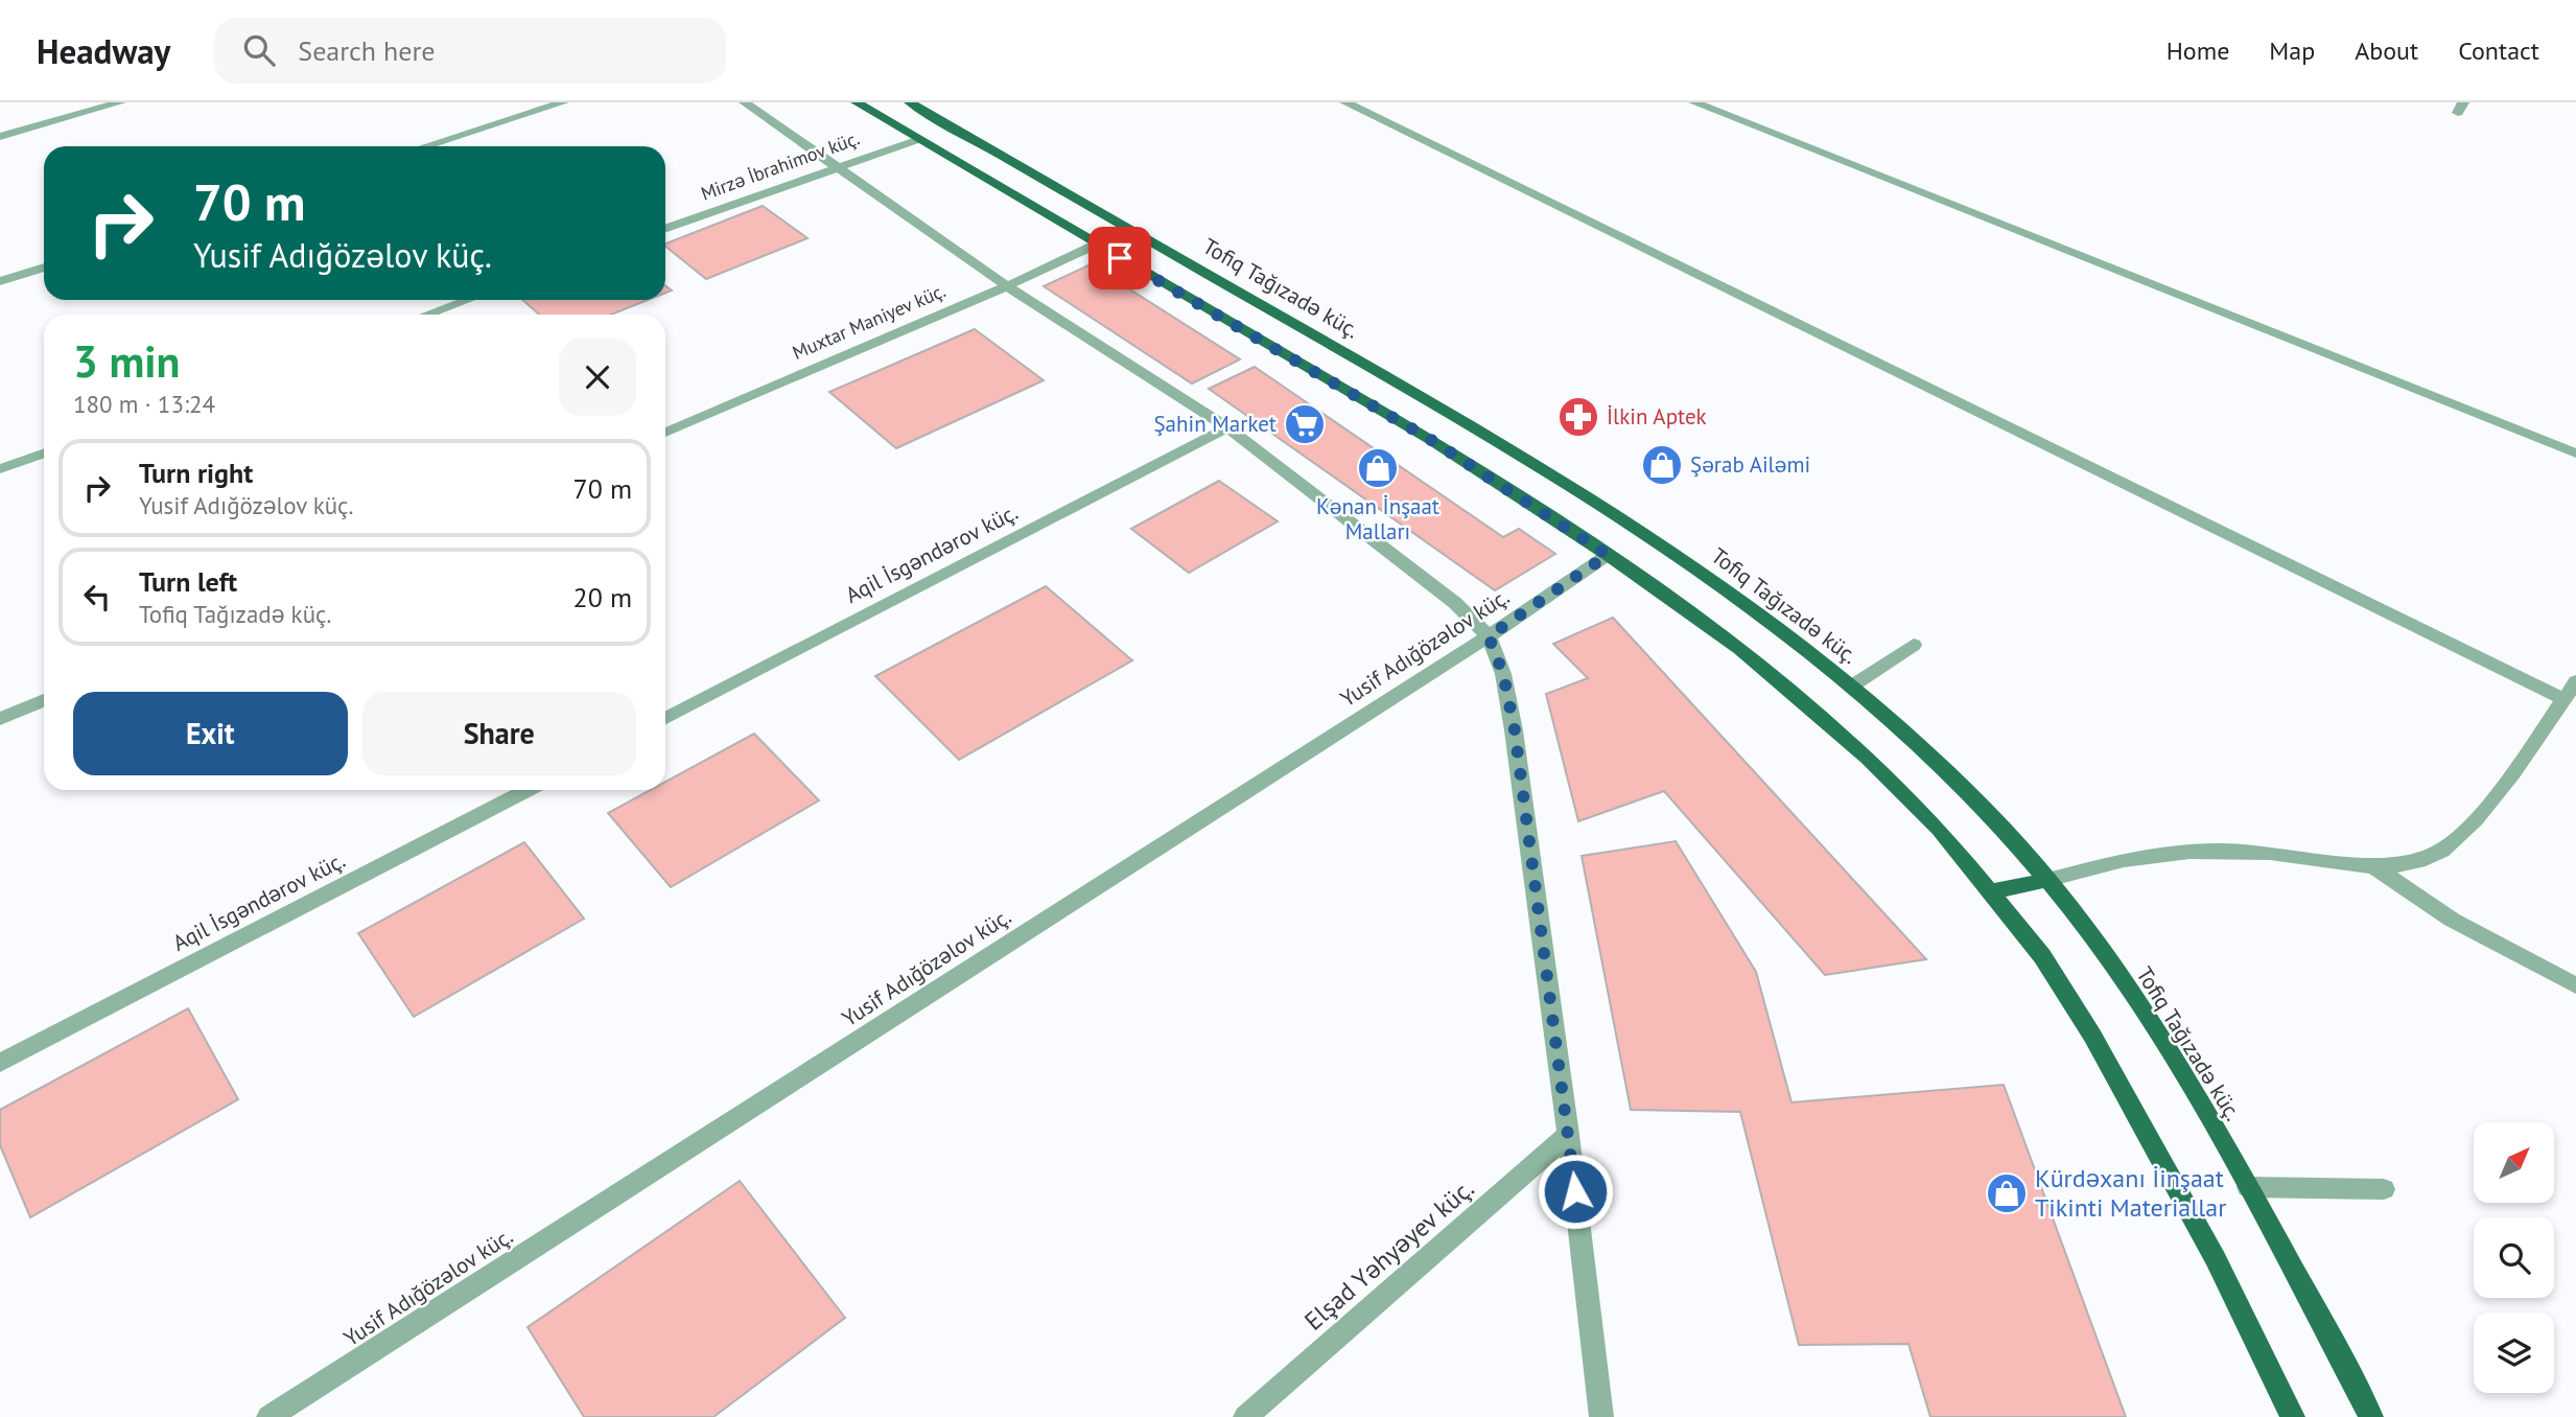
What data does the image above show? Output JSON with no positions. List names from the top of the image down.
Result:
{
  "streets": {
    "main road": ["Tofiq Tağızadə küç."],
    "street": [
      "Mirzə İbrahimov küç.",
      "Muxtar Maniyev küç.",
      "Aqil İsgəndərov küç.",
      "Yusif Adığözəlov küç.",
      "Elşad Yəhyəyev küç."
    ]
  },
  "places": {
    "pharmacy": ["İlkin Aptek"],
    "supermarket": ["Şahin Market"],
    "shop": ["Şərab Ailəmi", "Kənan İnşaat Malları", "Kürdəxanı İinşaat Tikinti Materiallar"]
  },
  "north": "top right",
  "page": {
    "header": "Headway",
    "search": "Search here",
    "nav": [
      "Home",
      "Map",
      "About",
      "Contact"
    ],
    "turn": ["70 m", "Yusif Adığözəlov küç."],
    "heading": ["3 min", "180 m · 13:24"],
    "list": [
      {
        "name": "Turn right",
        "note": "Yusif Adığözəlov küç.",
        "value": "70 m"
      },
      {
        "name": "Turn left",
        "note": "Tofiq Tağızadə küç.",
        "value": "20 m"
      }
    ],
    "buttons": ["Exit", "Share"]
  }
}
